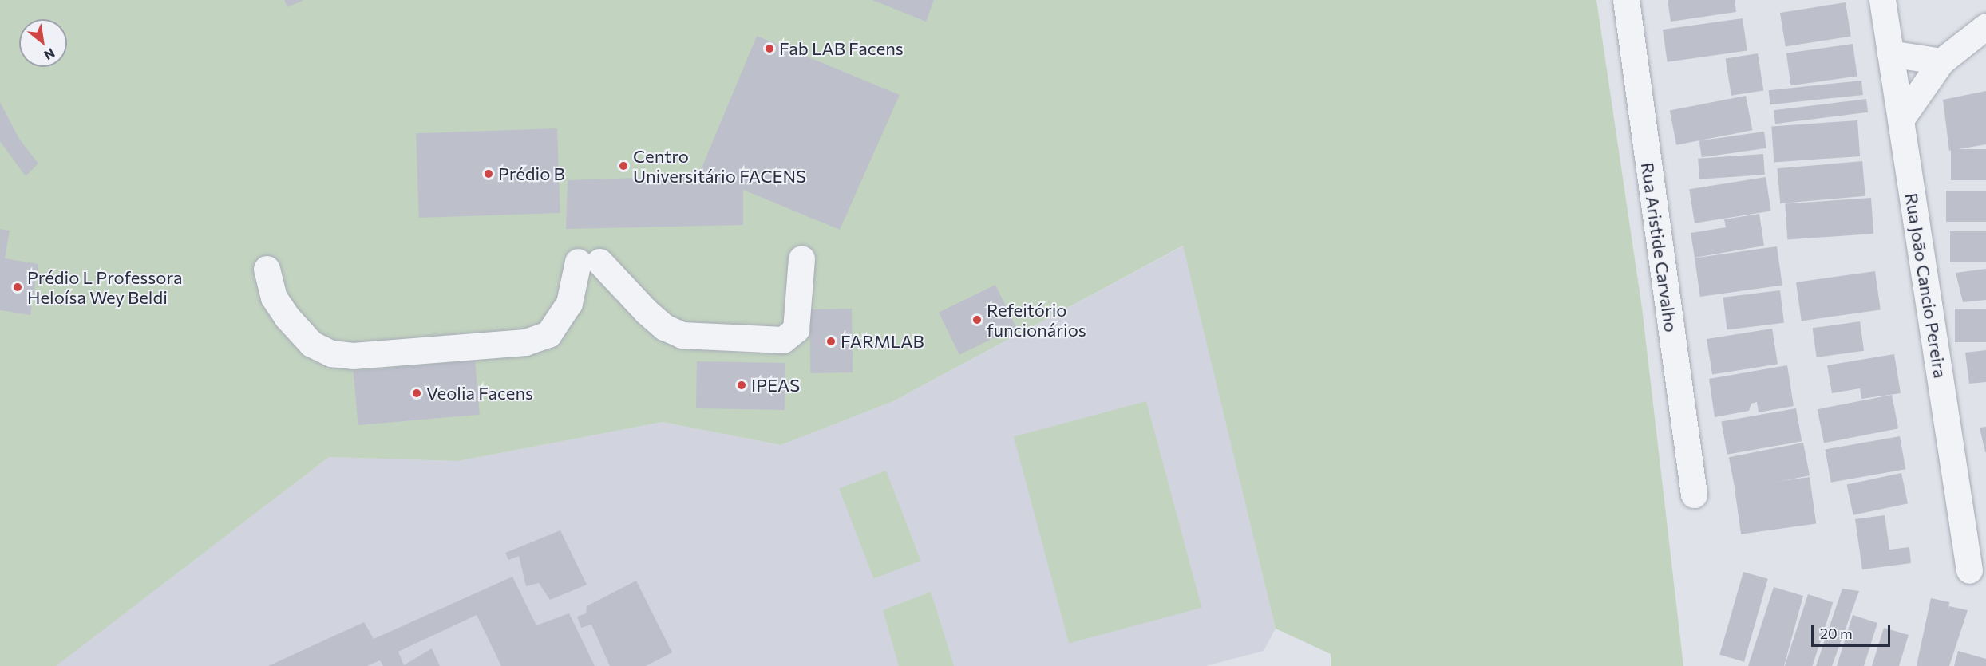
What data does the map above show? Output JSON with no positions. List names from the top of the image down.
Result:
{
  "streets": {
    "street": ["Rua Aristide Carvalho", "Rua João Cancio Pereira"]
  },
  "places": [
    "Fab LAB Facens",
    "Centro Universitário FACENS",
    "Prédio B",
    "Prédio L Professora Heloísa Wey Beldi",
    "Refeitório funcionários",
    "FARMLAB",
    "IPEAS",
    "Veolia Facens"
  ],
  "scale_bar": "20 m",
  "north": "bottom right"
}
